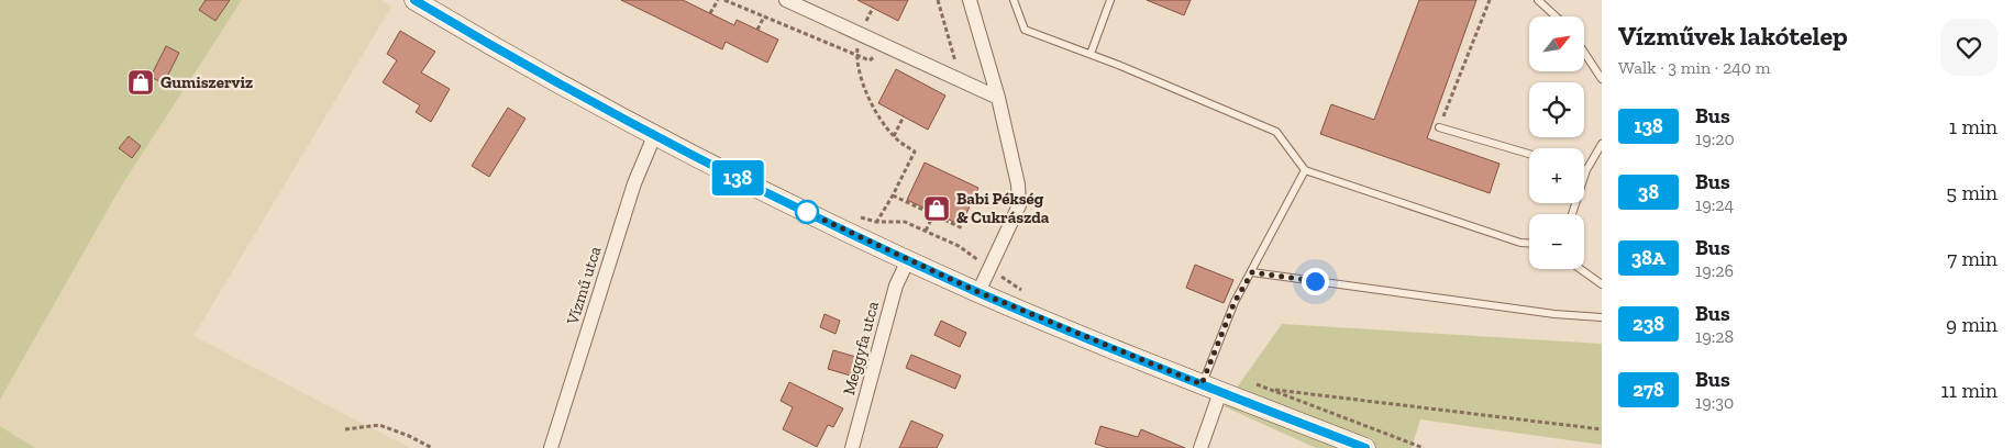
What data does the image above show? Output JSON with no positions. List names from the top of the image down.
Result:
{
  "streets": {
    "street": ["Vízmű utca", "Meggyfa utca"]
  },
  "places": {
    "shop": ["Gumiszerviz", "Babi Pékség & Cukrászda"]
  },
  "lines": ["bus line 138"],
  "north": "top right",
  "page": {
    "on_map": "138",
    "heading": ["Vízművek lakótelep", "Walk · 3 min · 240 m"],
    "map_buttons": ["+", "−"],
    "list": [
      {
        "mark": "138",
        "name": "Bus",
        "note": "19:20",
        "value": "1 min"
      },
      {
        "mark": "38",
        "name": "Bus",
        "note": "19:24",
        "value": "5 min"
      },
      {
        "mark": "38A",
        "name": "Bus",
        "note": "19:26",
        "value": "7 min"
      },
      {
        "mark": "238",
        "name": "Bus",
        "note": "19:28",
        "value": "9 min"
      },
      {
        "mark": "278",
        "name": "Bus",
        "note": "19:30",
        "value": "11 min"
      }
    ]
  }
}
